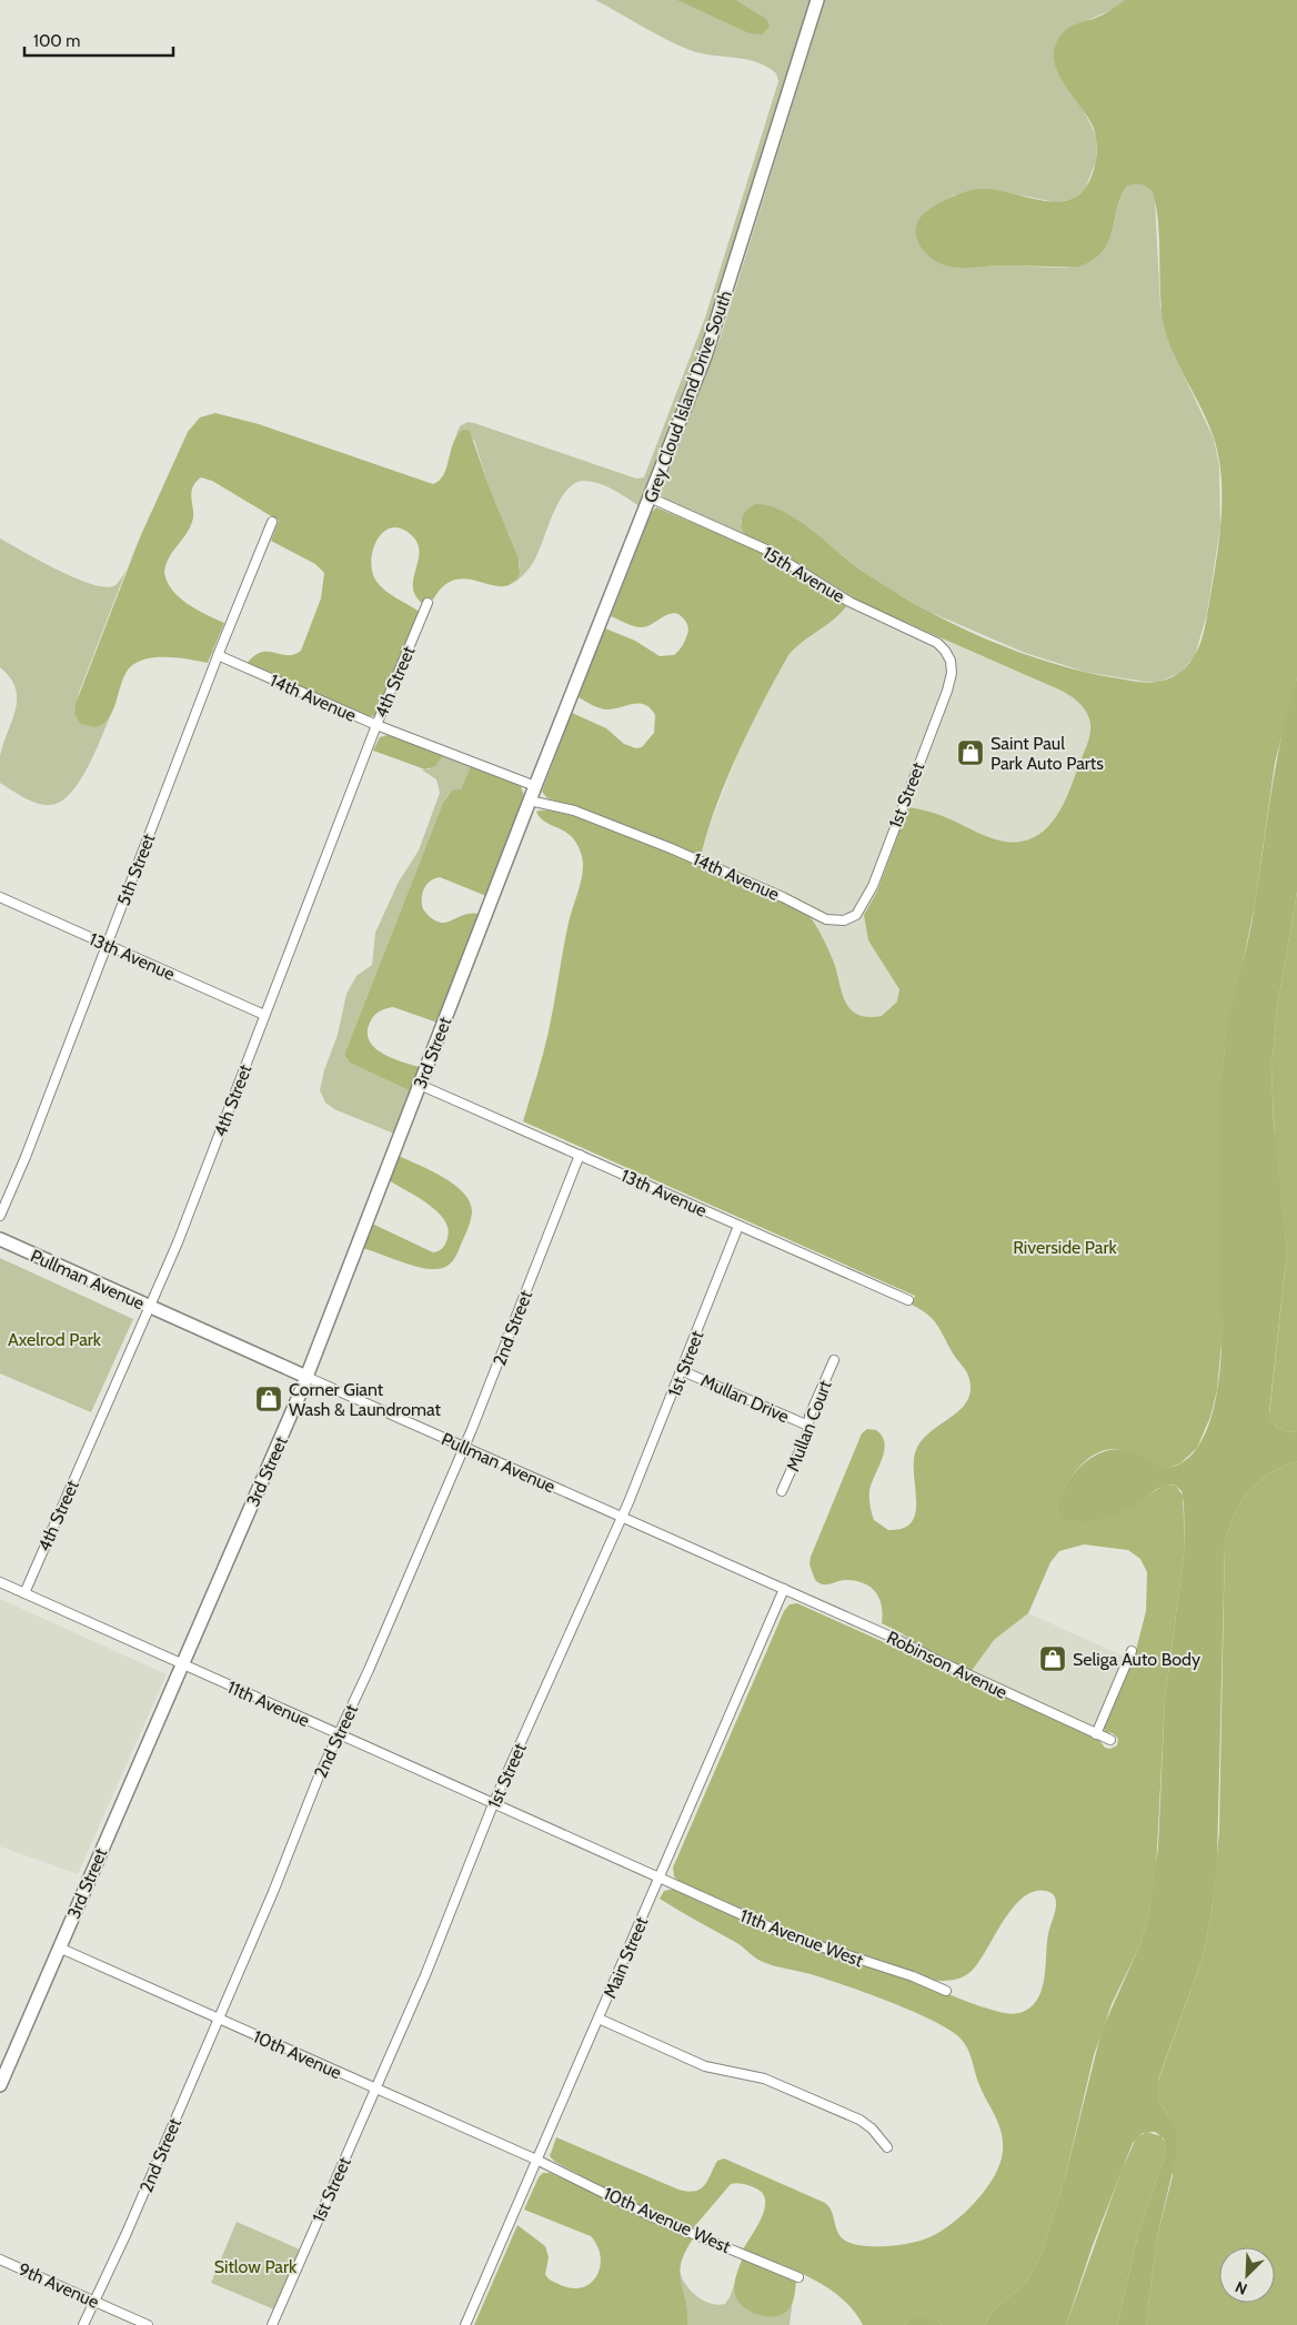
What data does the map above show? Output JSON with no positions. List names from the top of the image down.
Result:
{
  "streets": {
    "street": [
      "Grey Cloud Island Drive South",
      "15th Avenue",
      "4th Street",
      "14th Avenue",
      "1st Street",
      "5th Street",
      "13th Avenue",
      "3rd Street",
      "Pullman Avenue",
      "2nd Street",
      "Mullan Drive",
      "Mullan Court",
      "Robinson Avenue",
      "11th Avenue",
      "11th Avenue West",
      "Main Street",
      "10th Avenue",
      "10th Avenue West",
      "9th Avenue"
    ]
  },
  "crossings": [
    ["Grey Cloud Island Drive South", "15th Avenue"],
    ["Grey Cloud Island Drive South", "14th Avenue"],
    ["Grey Cloud Island Drive South", "3rd Street"],
    ["15th Avenue", "1st Street"],
    ["4th Street", "14th Avenue"],
    ["4th Street", "13th Avenue"],
    ["4th Street", "Pullman Avenue"],
    ["4th Street", "11th Avenue"],
    ["14th Avenue", "1st Street"],
    ["14th Avenue", "5th Street"],
    ["14th Avenue", "3rd Street"],
    ["1st Street", "13th Avenue"],
    ["1st Street", "Pullman Avenue"],
    ["1st Street", "Mullan Drive"],
    ["1st Street", "11th Avenue"],
    ["1st Street", "10th Avenue"],
    ["5th Street", "13th Avenue"],
    ["13th Avenue", "3rd Street"],
    ["13th Avenue", "2nd Street"],
    ["3rd Street", "Pullman Avenue"],
    ["3rd Street", "11th Avenue"],
    ["3rd Street", "10th Avenue"],
    ["Pullman Avenue", "2nd Street"],
    ["Pullman Avenue", "Robinson Avenue"],
    ["Pullman Avenue", "Main Street"],
    ["2nd Street", "11th Avenue"],
    ["2nd Street", "10th Avenue"],
    ["2nd Street", "9th Avenue"],
    ["Mullan Drive", "Mullan Court"],
    ["Robinson Avenue", "Main Street"],
    ["11th Avenue", "11th Avenue West"],
    ["11th Avenue", "Main Street"],
    ["11th Avenue West", "Main Street"],
    ["Main Street", "10th Avenue"],
    ["Main Street", "10th Avenue West"],
    ["10th Avenue", "10th Avenue West"]
  ],
  "parks": ["Riverside Park", "Axelrod Park", "Sitlow Park"],
  "places": {
    "shop": ["Saint Paul Park Auto Parts", "Corner Giant Wash & Laundromat", "Seliga Auto Body"]
  },
  "scale_bar": "100 m",
  "north": "bottom left"
}
